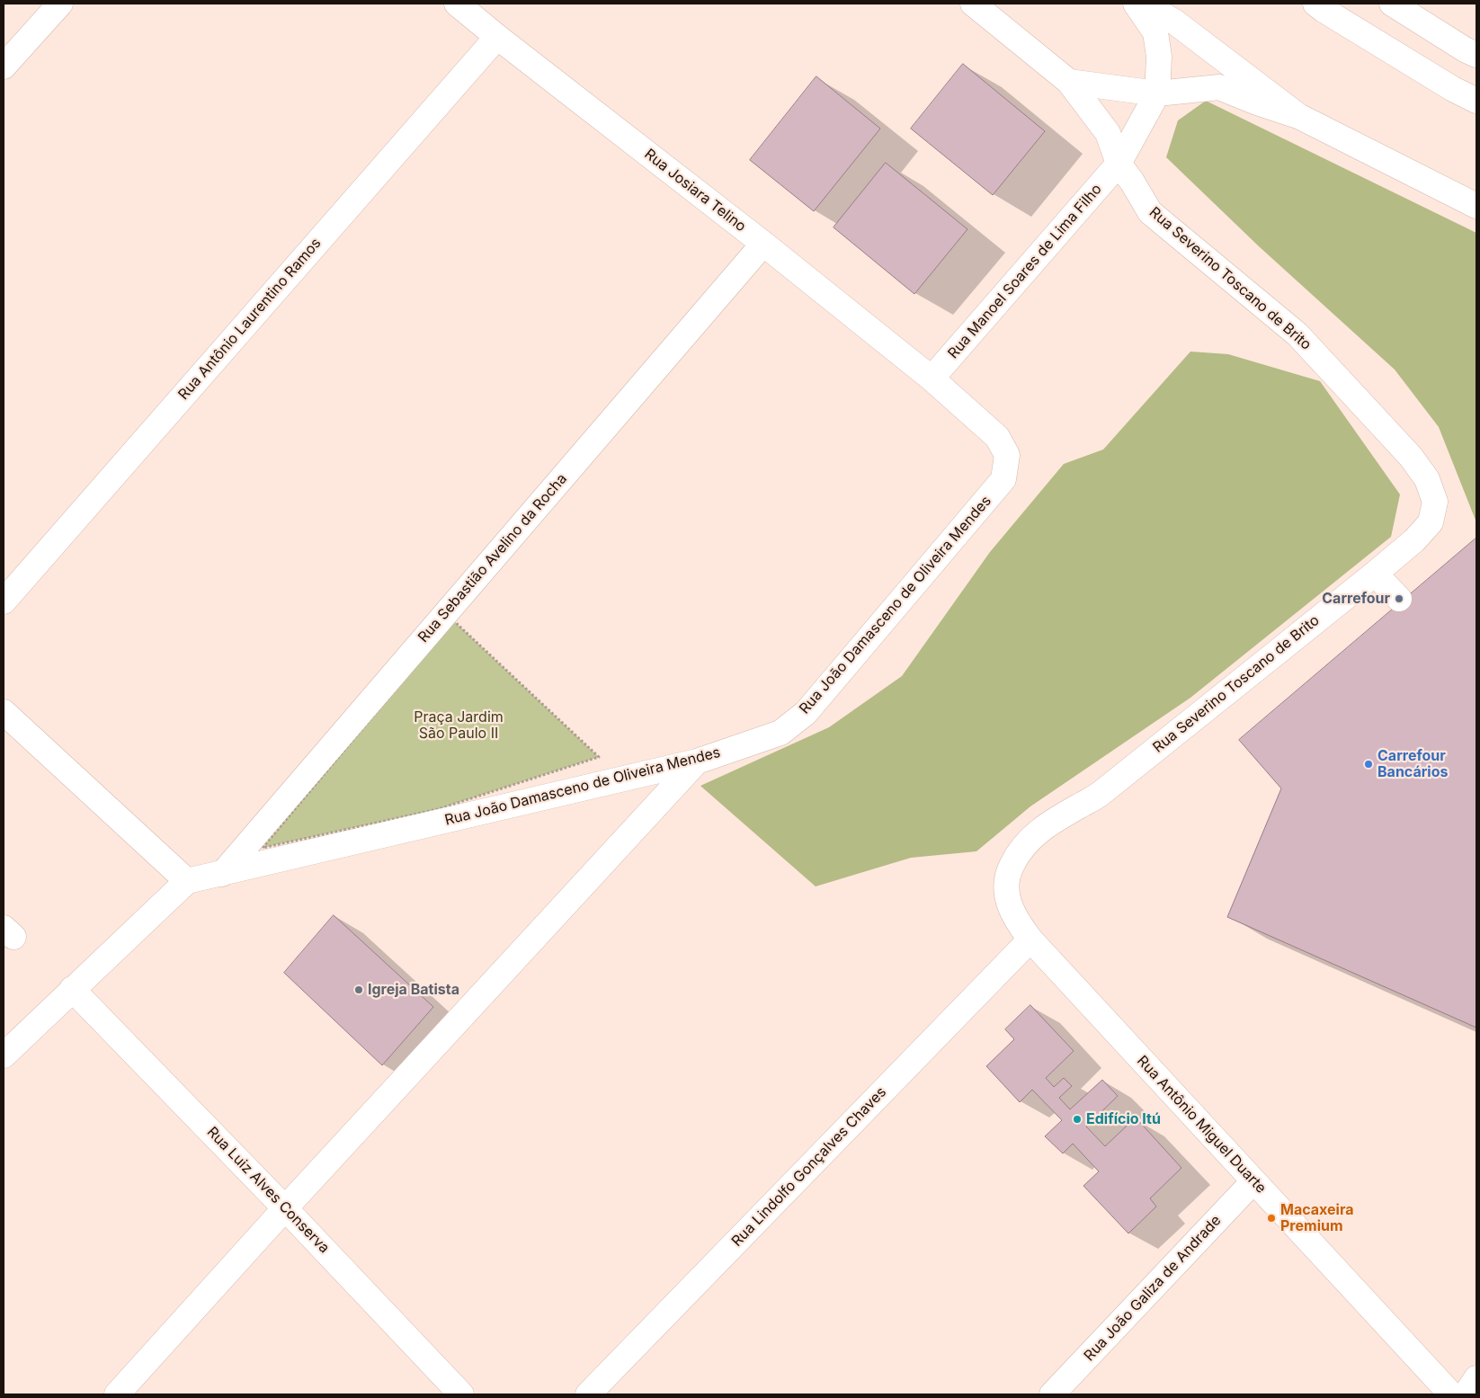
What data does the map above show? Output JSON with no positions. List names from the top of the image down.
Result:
{
  "streets": {
    "main road": [
      "Rua Josiara Telino",
      "Rua Manoel Soares de Lima Filho",
      "Rua Severino Toscano de Brito",
      "Rua Antônio Laurentino Ramos",
      "Rua Sebastião Avelino da Rocha",
      "Rua João Damasceno de Oliveira Mendes",
      "Rua Antônio Miguel Duarte",
      "Rua Lindolfo Gonçalves Chaves",
      "Rua Luiz Alves Conserva",
      "Rua João Galiza de Andrade"
    ]
  },
  "crossings": [
    ["Rua Josiara Telino", "Rua Manoel Soares de Lima Filho"],
    ["Rua Josiara Telino", "Rua Antônio Laurentino Ramos"],
    ["Rua Josiara Telino", "Rua Sebastião Avelino da Rocha"],
    ["Rua Josiara Telino", "Rua João Damasceno de Oliveira Mendes"],
    ["Rua Manoel Soares de Lima Filho", "Rua Severino Toscano de Brito"],
    ["Rua Manoel Soares de Lima Filho", "Rua João Damasceno de Oliveira Mendes"],
    ["Rua Severino Toscano de Brito", "Rua Antônio Miguel Duarte"],
    ["Rua Sebastião Avelino da Rocha", "Rua João Damasceno de Oliveira Mendes"],
    ["Rua Antônio Miguel Duarte", "Rua Lindolfo Gonçalves Chaves"],
    ["Rua Antônio Miguel Duarte", "Rua João Galiza de Andrade"]
  ],
  "parks": ["Praça Jardim São Paulo II"],
  "places": [
    "Carrefour",
    "Carrefour Bancários",
    "Igreja Batista",
    "Edifício Itú",
    "Macaxeira Premium"
  ]
}
